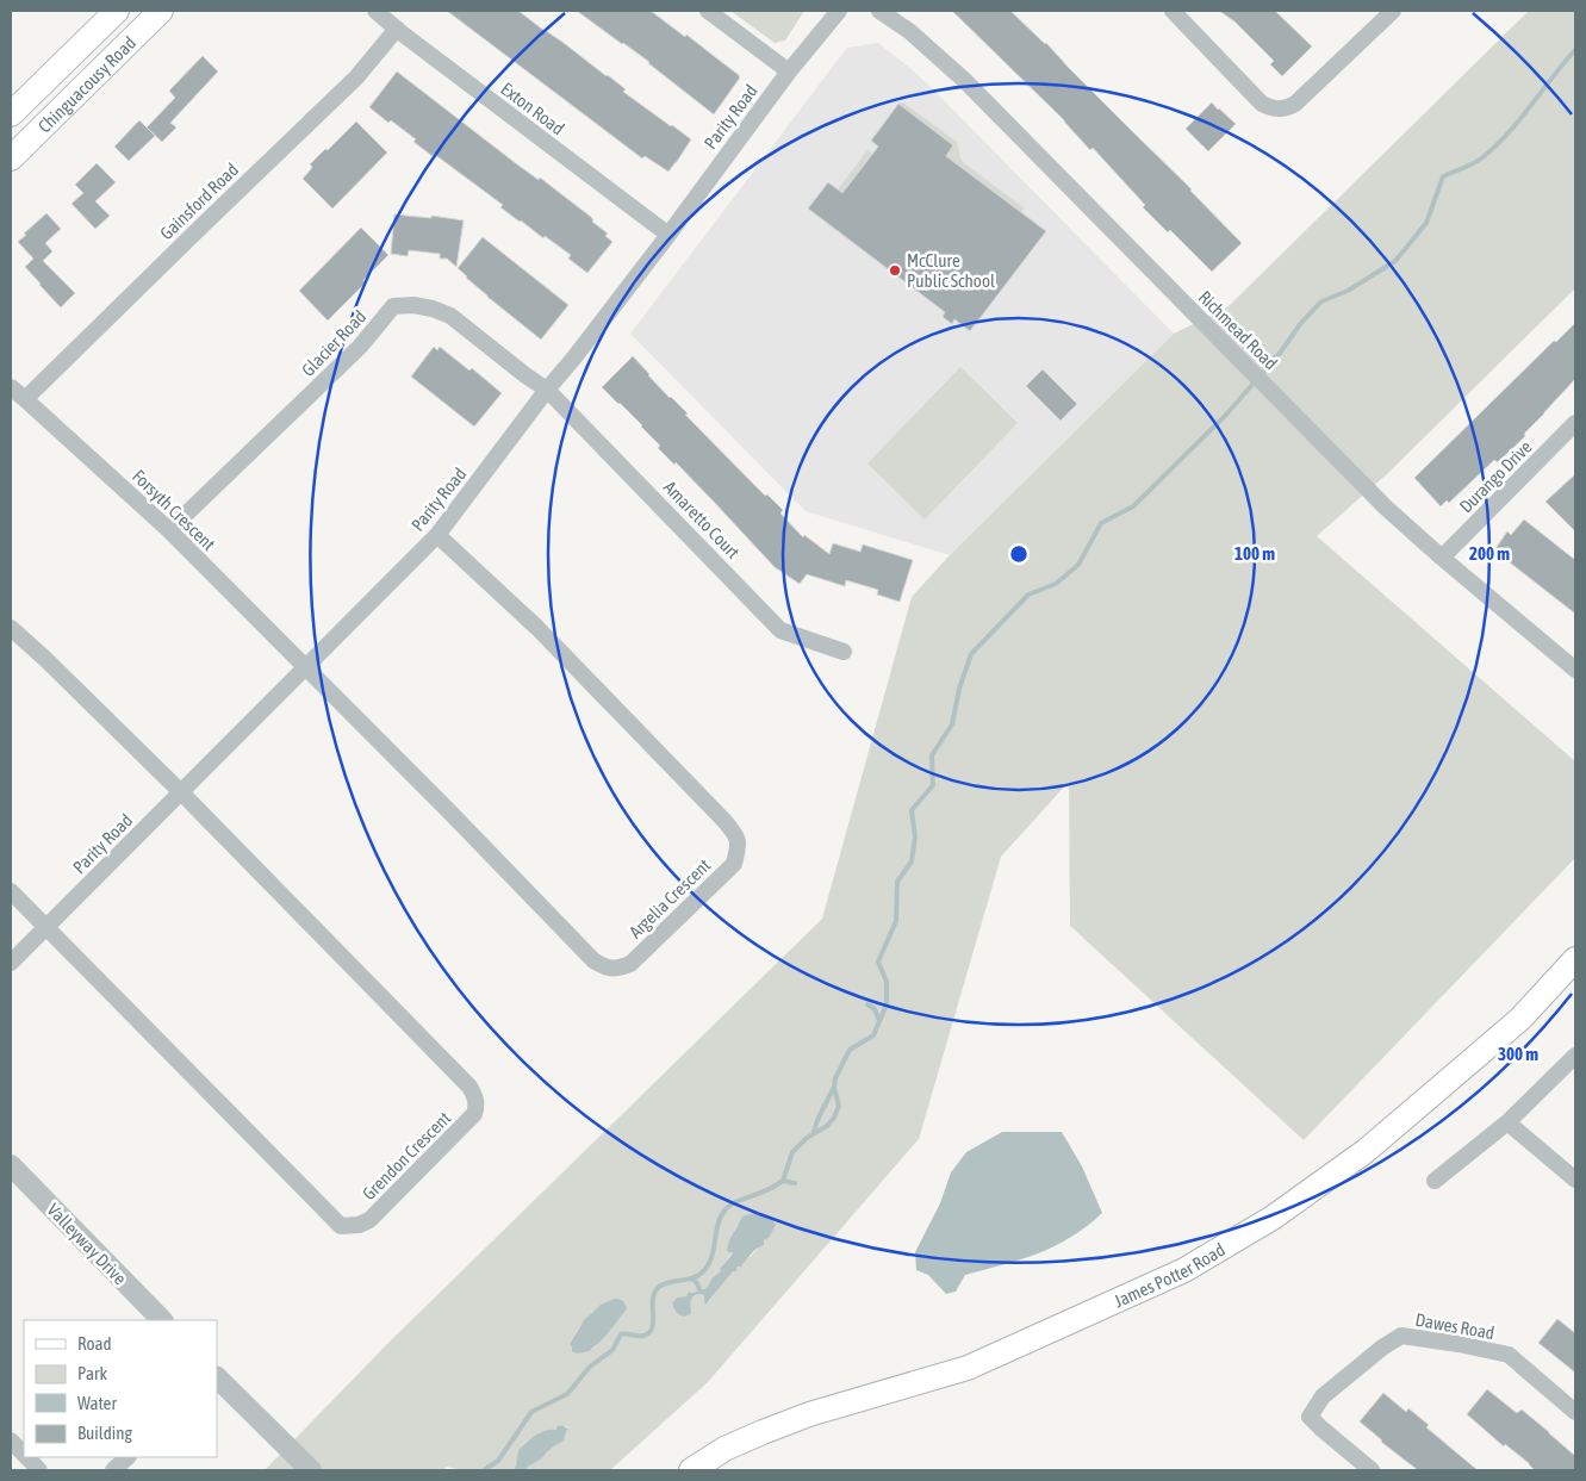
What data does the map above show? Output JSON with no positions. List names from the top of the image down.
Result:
{
  "streets": {
    "main road": ["Chinguacousy Road", "James Potter Road"],
    "street": [
      "Exton Road",
      "Parity Road",
      "Gainsford Road",
      "Richmead Road",
      "Glacier Road",
      "Durango Drive",
      "Forsyth Crescent",
      "Amaretto Court",
      "Argelia Crescent",
      "Grendon Crescent",
      "Valleyway Drive",
      "Dawes Road"
    ]
  },
  "crossings": [
    ["Exton Road", "Parity Road"],
    ["Exton Road", "Gainsford Road"],
    ["Parity Road", "Glacier Road"],
    ["Parity Road", "Forsyth Crescent"],
    ["Parity Road", "Amaretto Court"],
    ["Parity Road", "Argelia Crescent"],
    ["Parity Road", "Grendon Crescent"],
    ["Gainsford Road", "Forsyth Crescent"],
    ["Richmead Road", "Durango Drive"],
    ["Glacier Road", "Forsyth Crescent"],
    ["Glacier Road", "Amaretto Court"],
    ["Forsyth Crescent", "Argelia Crescent"]
  ],
  "places": ["McClure Public School"],
  "legend": [
    "Road",
    "Park",
    "Water",
    "Building"
  ],
  "rings": ["100 m", "200 m", "300 m"]
}
